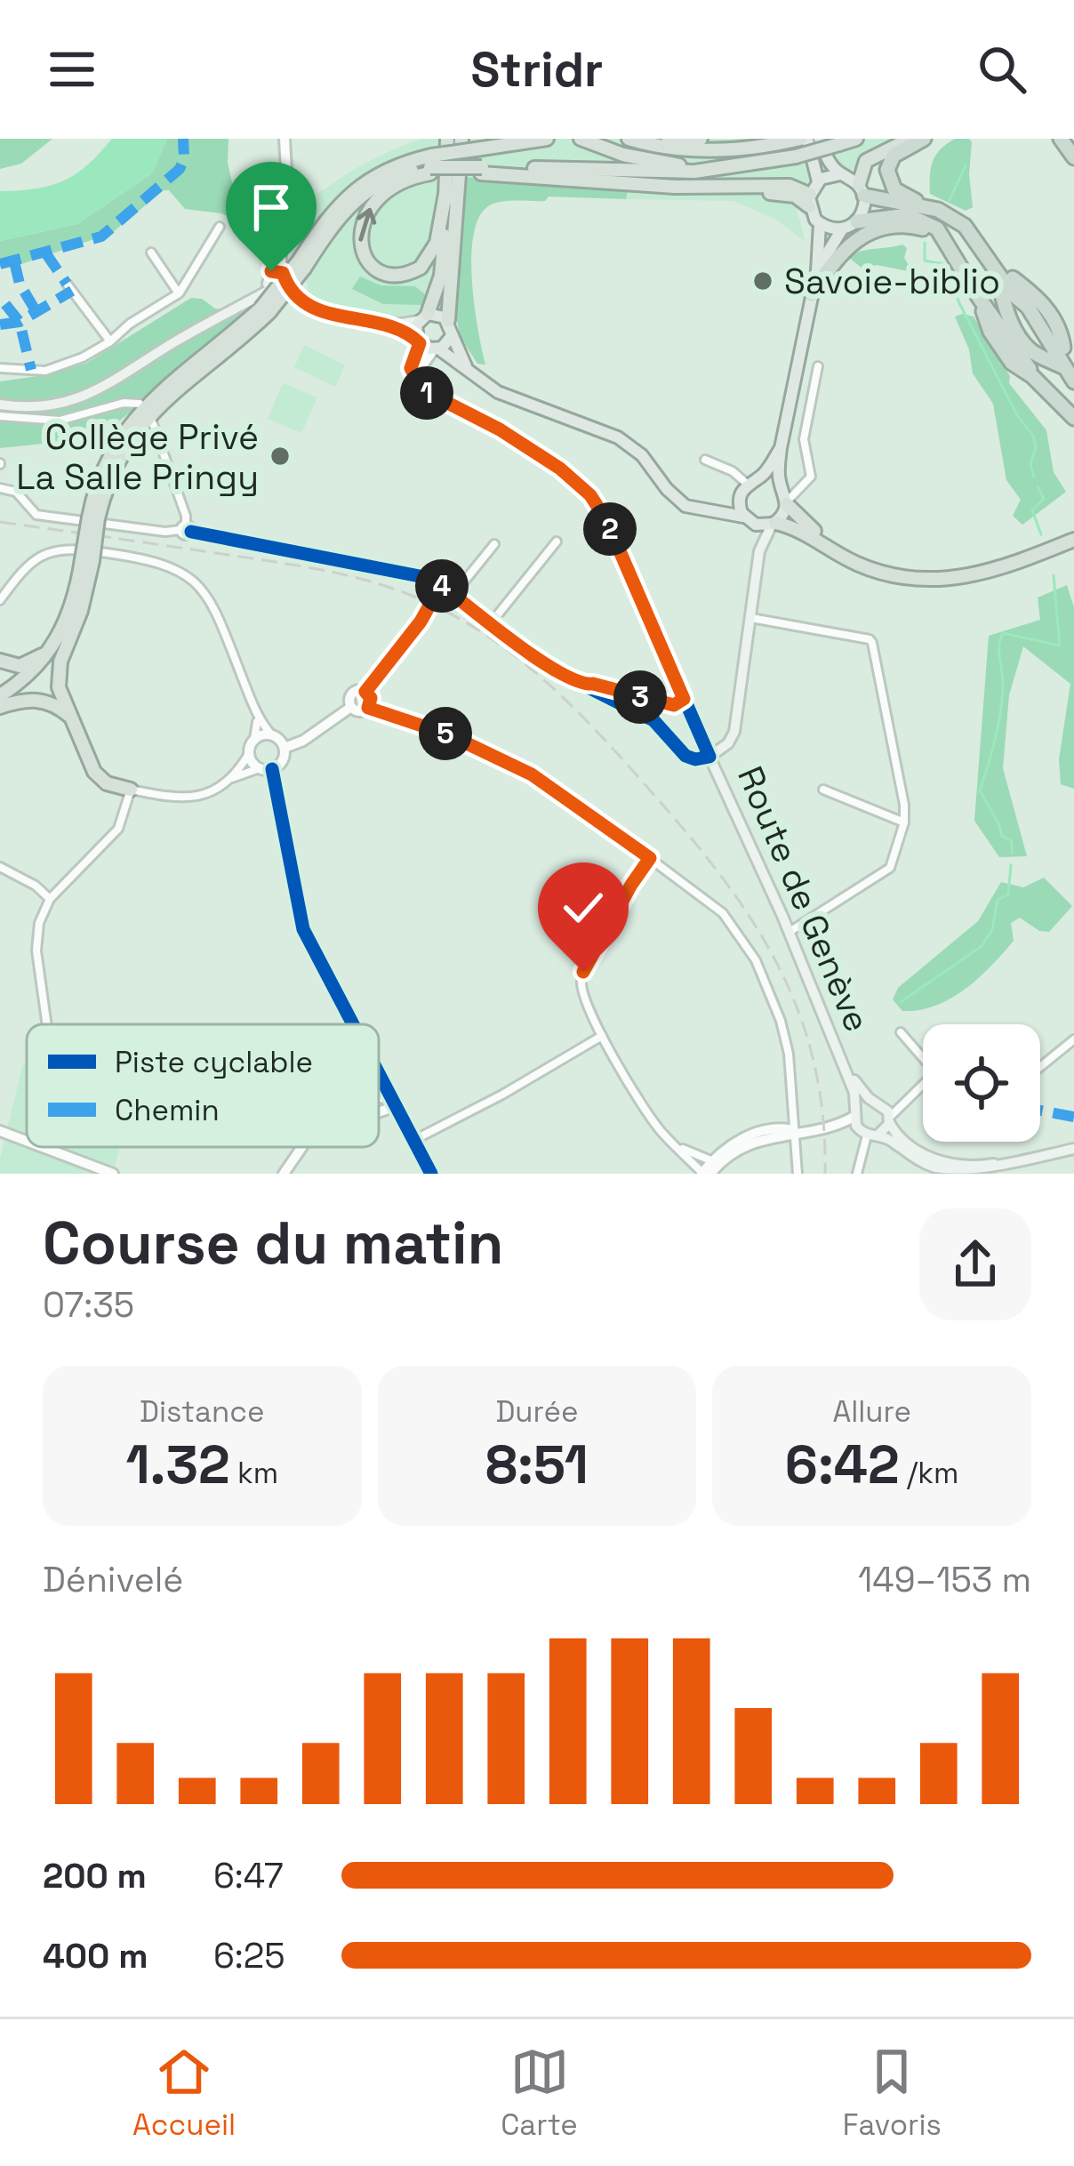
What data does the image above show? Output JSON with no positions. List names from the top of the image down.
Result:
{
  "streets": {
    "main road": ["Route de Genève"]
  },
  "places": ["Savoie-biblio", "Collège Privé La Salle Pringy"],
  "legend": ["Piste cyclable", "Chemin"],
  "page": {
    "header": "Stridr",
    "pins": [
      "1",
      "2",
      "4",
      "3",
      "5"
    ],
    "heading": ["Course du matin", "07:35"],
    "stats": [
      ["Distance", "1.32 km"],
      ["Durée", "8:51"],
      ["Allure", "6:42 /km"]
    ],
    "chart": ["Dénivelé", "149–153 m"],
    "list": [
      {
        "name": "200 m",
        "note": "6:47"
      },
      {
        "name": "400 m",
        "note": "6:25"
      }
    ],
    "tabs": ["Accueil", "Carte", "Favoris"]
  }
}
